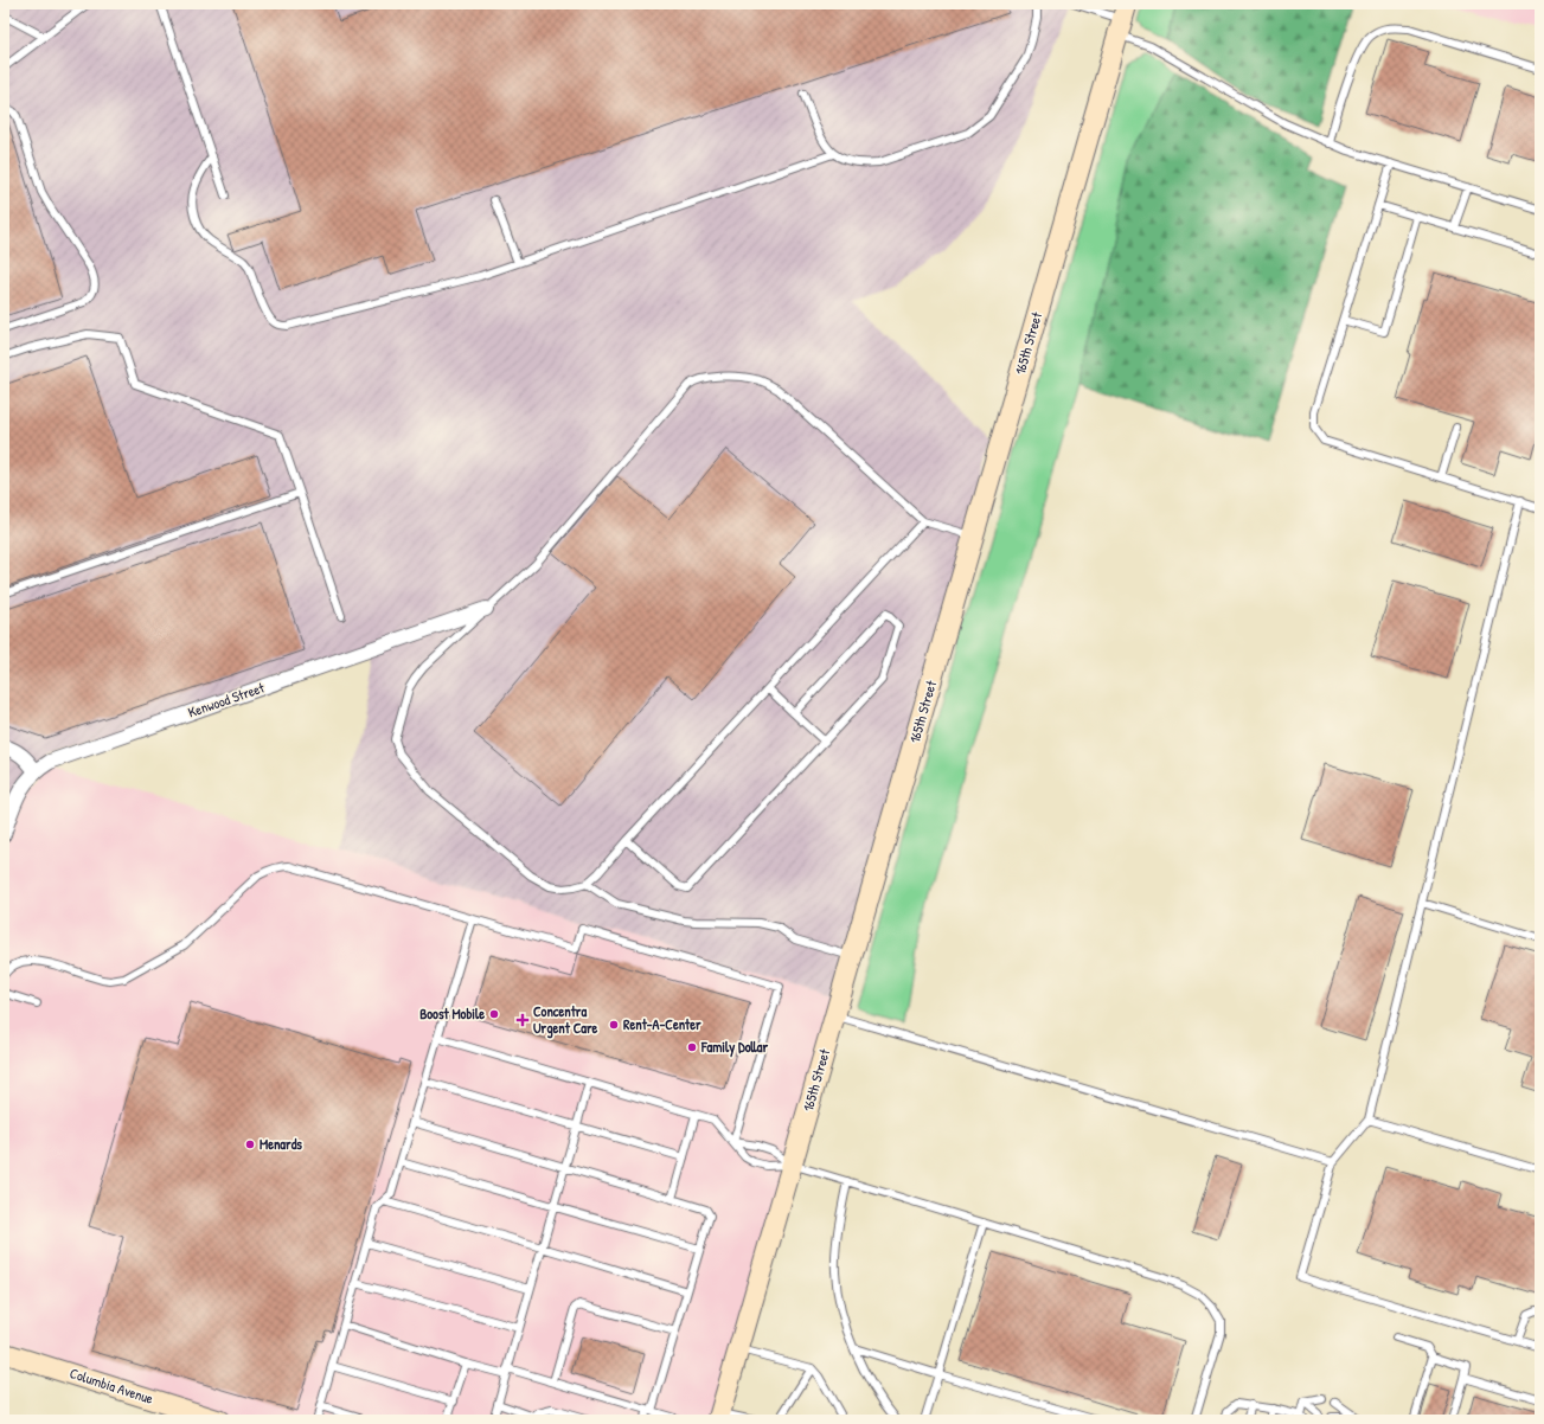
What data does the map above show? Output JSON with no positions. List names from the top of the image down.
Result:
{
  "streets": {
    "main road": ["165th Street", "Columbia Avenue"],
    "street": ["Kenwood Street"]
  },
  "places": {
    "other": [
      "Boost Mobile",
      "Rent-A-Center",
      "Family Dollar",
      "Menards"
    ],
    "health": ["Concentra Urgent Care"]
  }
}
